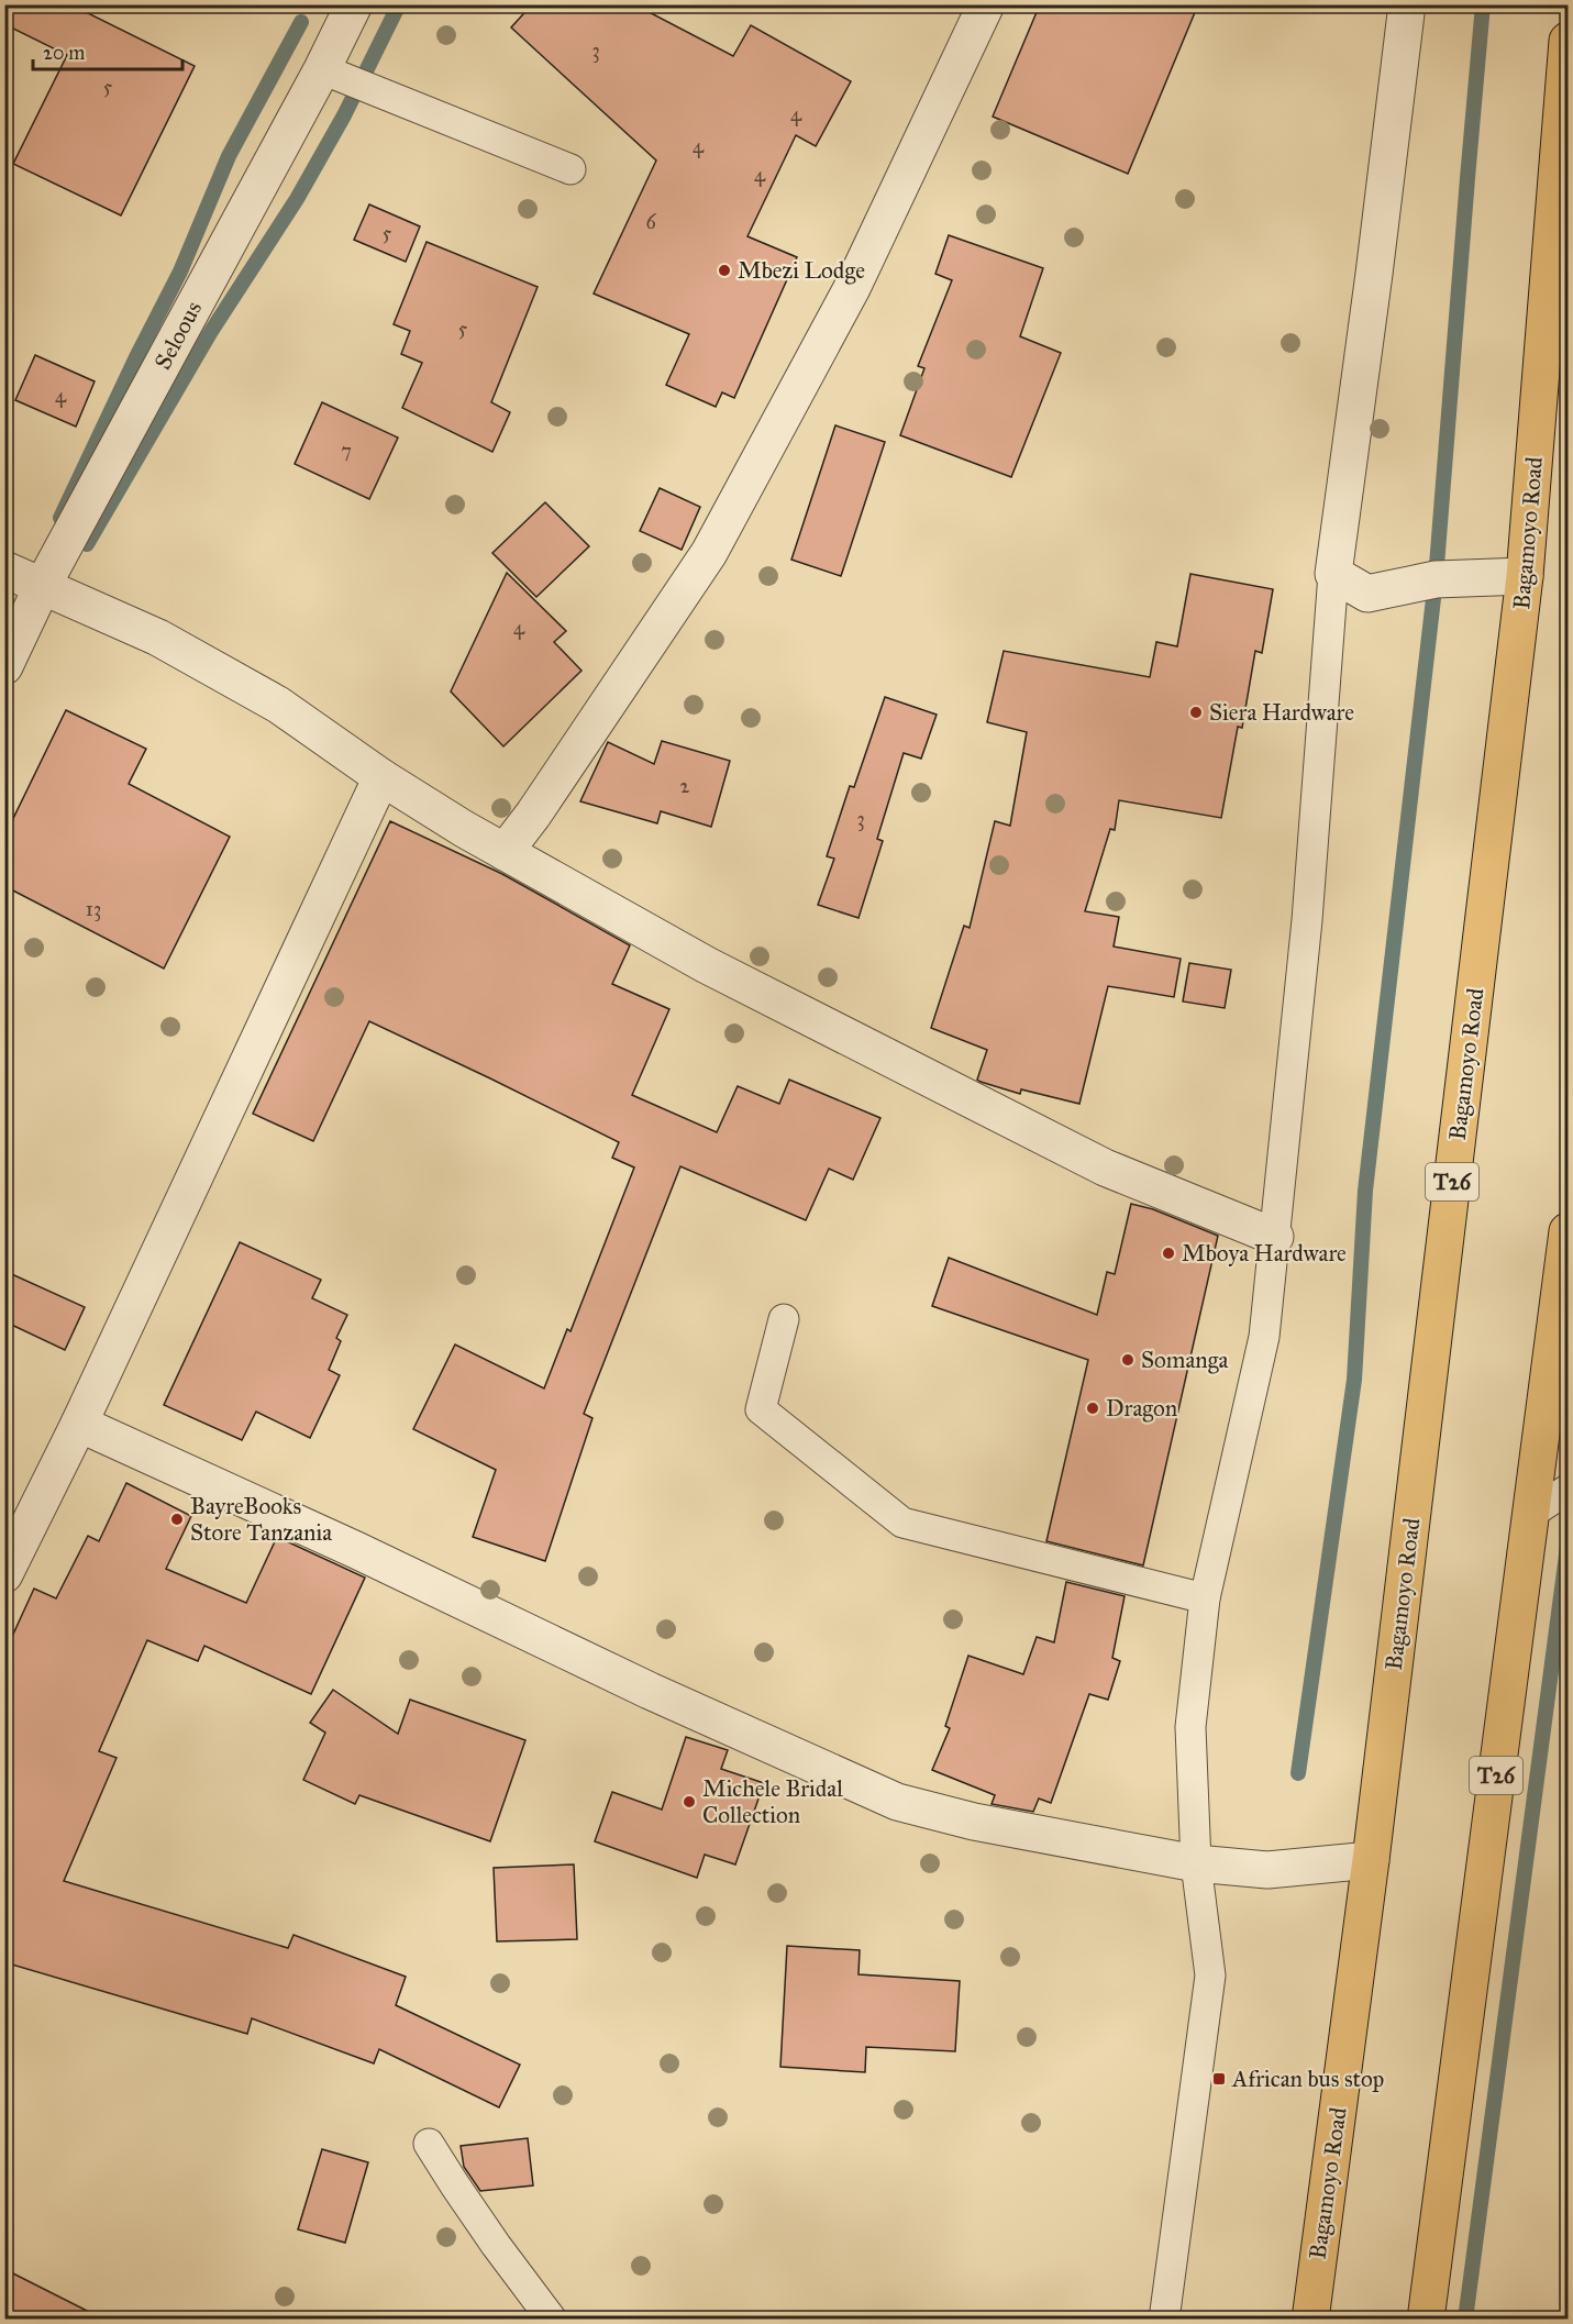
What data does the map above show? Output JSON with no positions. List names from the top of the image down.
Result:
{
  "streets": {
    "highway": ["Bagamoyo Road", "T26"],
    "street": ["Seloous"]
  },
  "places": {
    "other": [
      "Mbezi Lodge",
      "Siera Hardware",
      "Mboya Hardware",
      "Somanga",
      "Dragon",
      "BayreBooks Store Tanzania",
      "Michele Bridal Collection"
    ],
    "transit": ["African bus stop"]
  },
  "house_numbers": [
    "3",
    "5",
    "4",
    "4",
    "4",
    "6",
    "5",
    "5",
    "4",
    "7",
    "4",
    "2",
    "3",
    "13"
  ],
  "scale_bar": "20 m"
}
